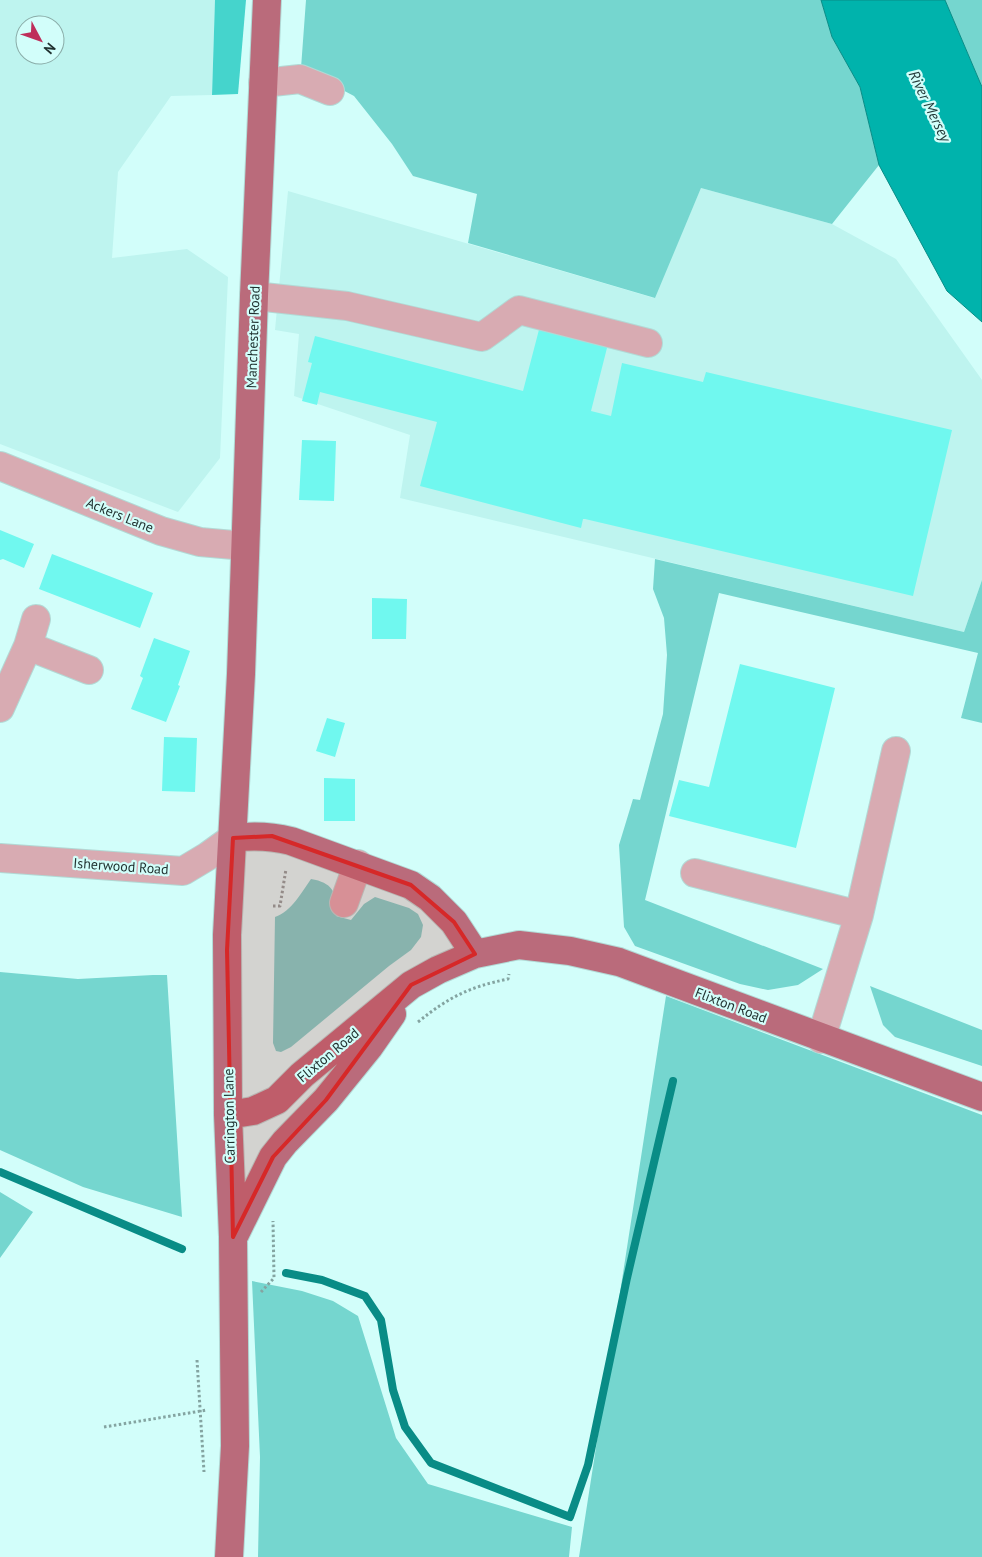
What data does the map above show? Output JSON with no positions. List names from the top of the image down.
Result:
{
  "streets": {
    "main road": ["Manchester Road", "Flixton Road", "Carrington Lane"],
    "street": ["Ackers Lane", "Isherwood Road"]
  },
  "crossings": [
    ["Manchester Road", "Ackers Lane"],
    ["Manchester Road", "Carrington Lane"],
    ["Isherwood Road", "Carrington Lane"],
    ["Flixton Road", "Carrington Lane"]
  ],
  "water": ["River Mersey"],
  "north": "bottom right"
}
